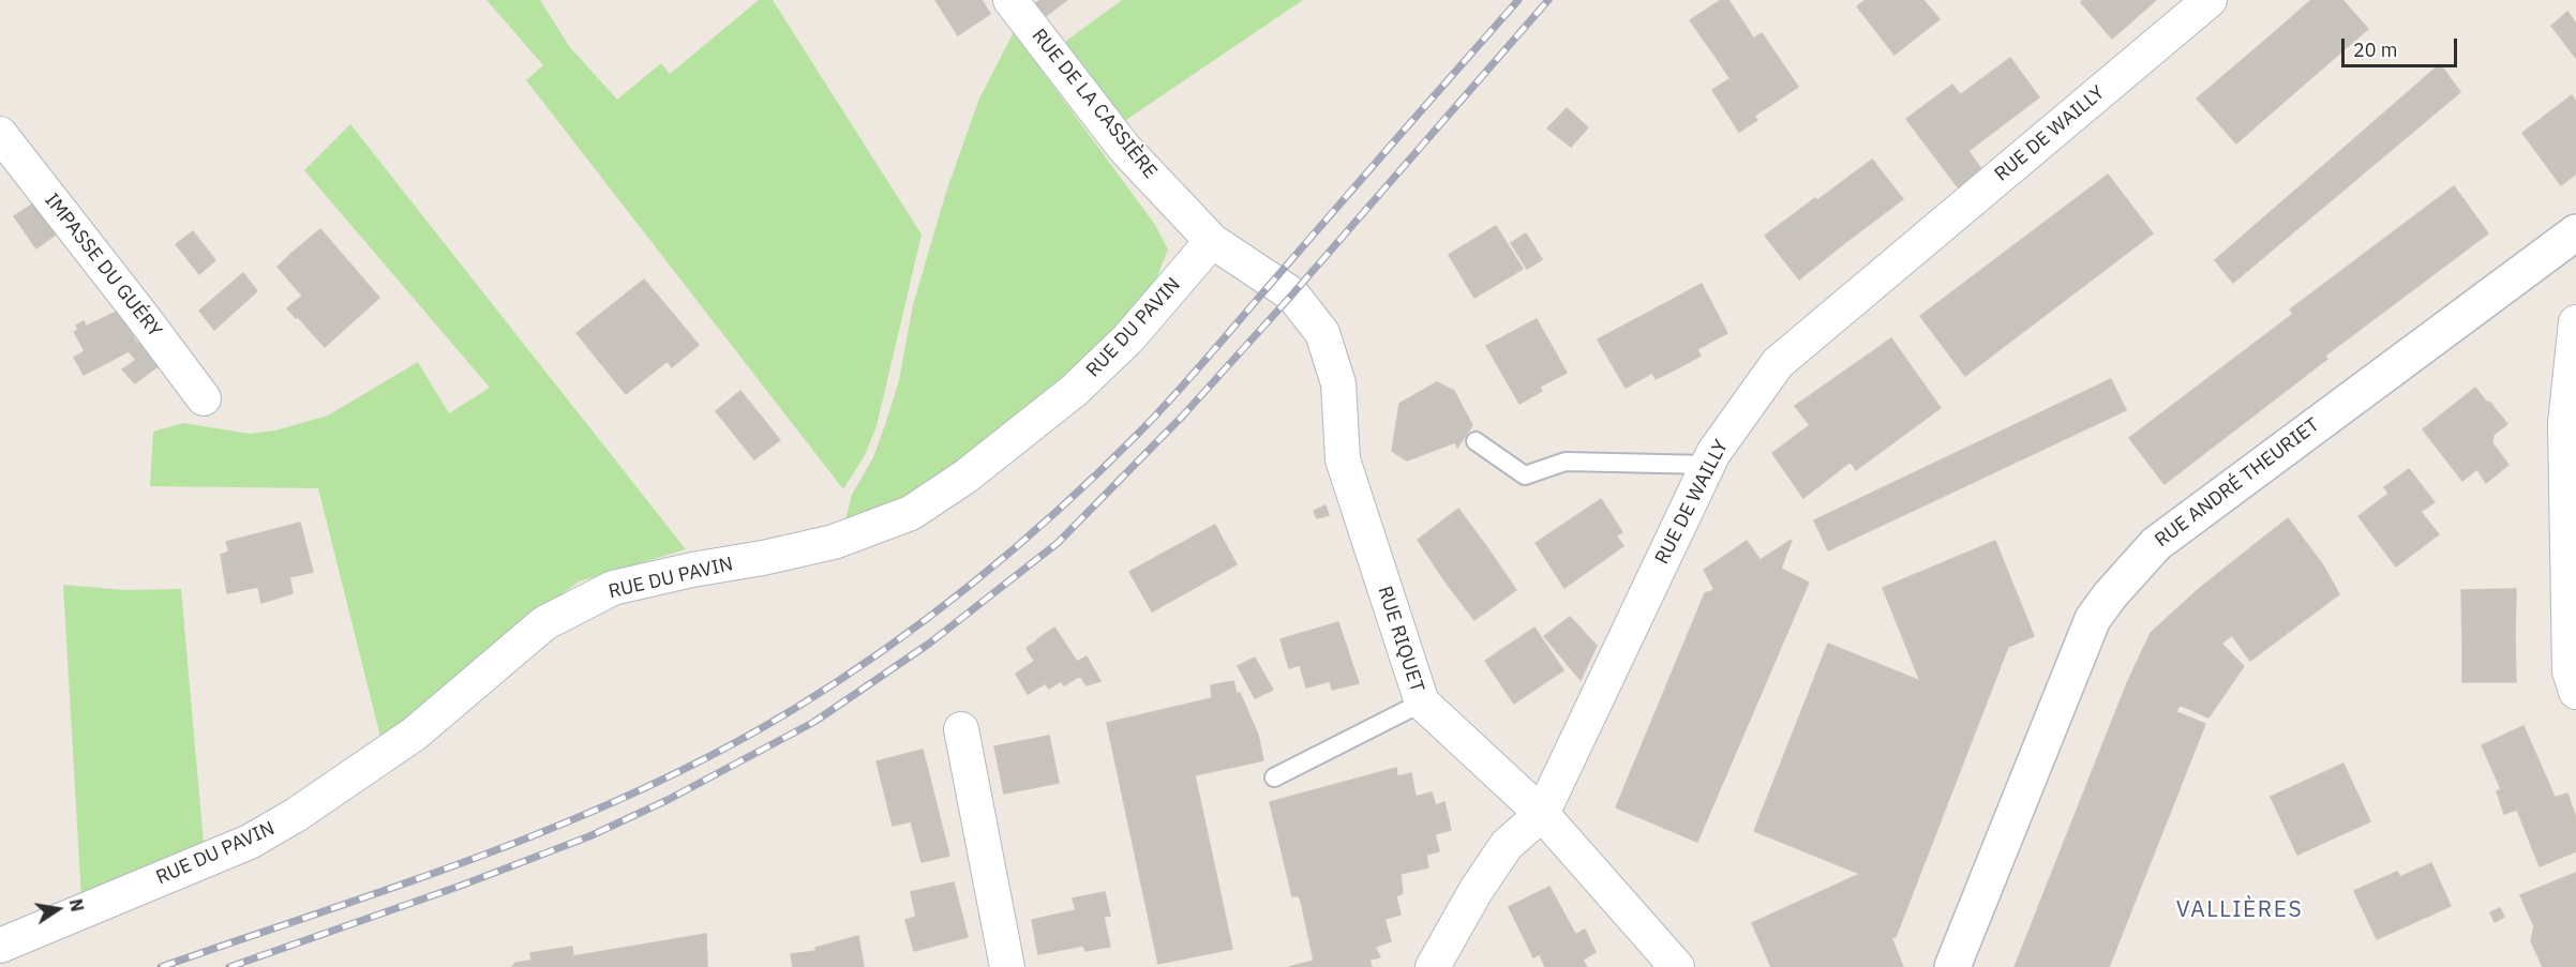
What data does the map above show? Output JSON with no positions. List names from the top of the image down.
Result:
{
  "streets": {
    "street": [
      "RUE DE LA CASSIÈRE",
      "RUE DE WAILLY",
      "IMPASSE DU GUÉRY",
      "RUE DU PAVIN",
      "RUE ANDRÉ THEURIET",
      "RUE RIQUET"
    ]
  },
  "crossings": [
    ["RUE DE LA CASSIÈRE", "RUE DU PAVIN"],
    ["RUE DE LA CASSIÈRE", "RUE RIQUET"],
    ["RUE DE WAILLY", "RUE RIQUET"]
  ],
  "districts": ["VALLIÈRES"],
  "scale_bar": "20 m",
  "north": "right"
}
